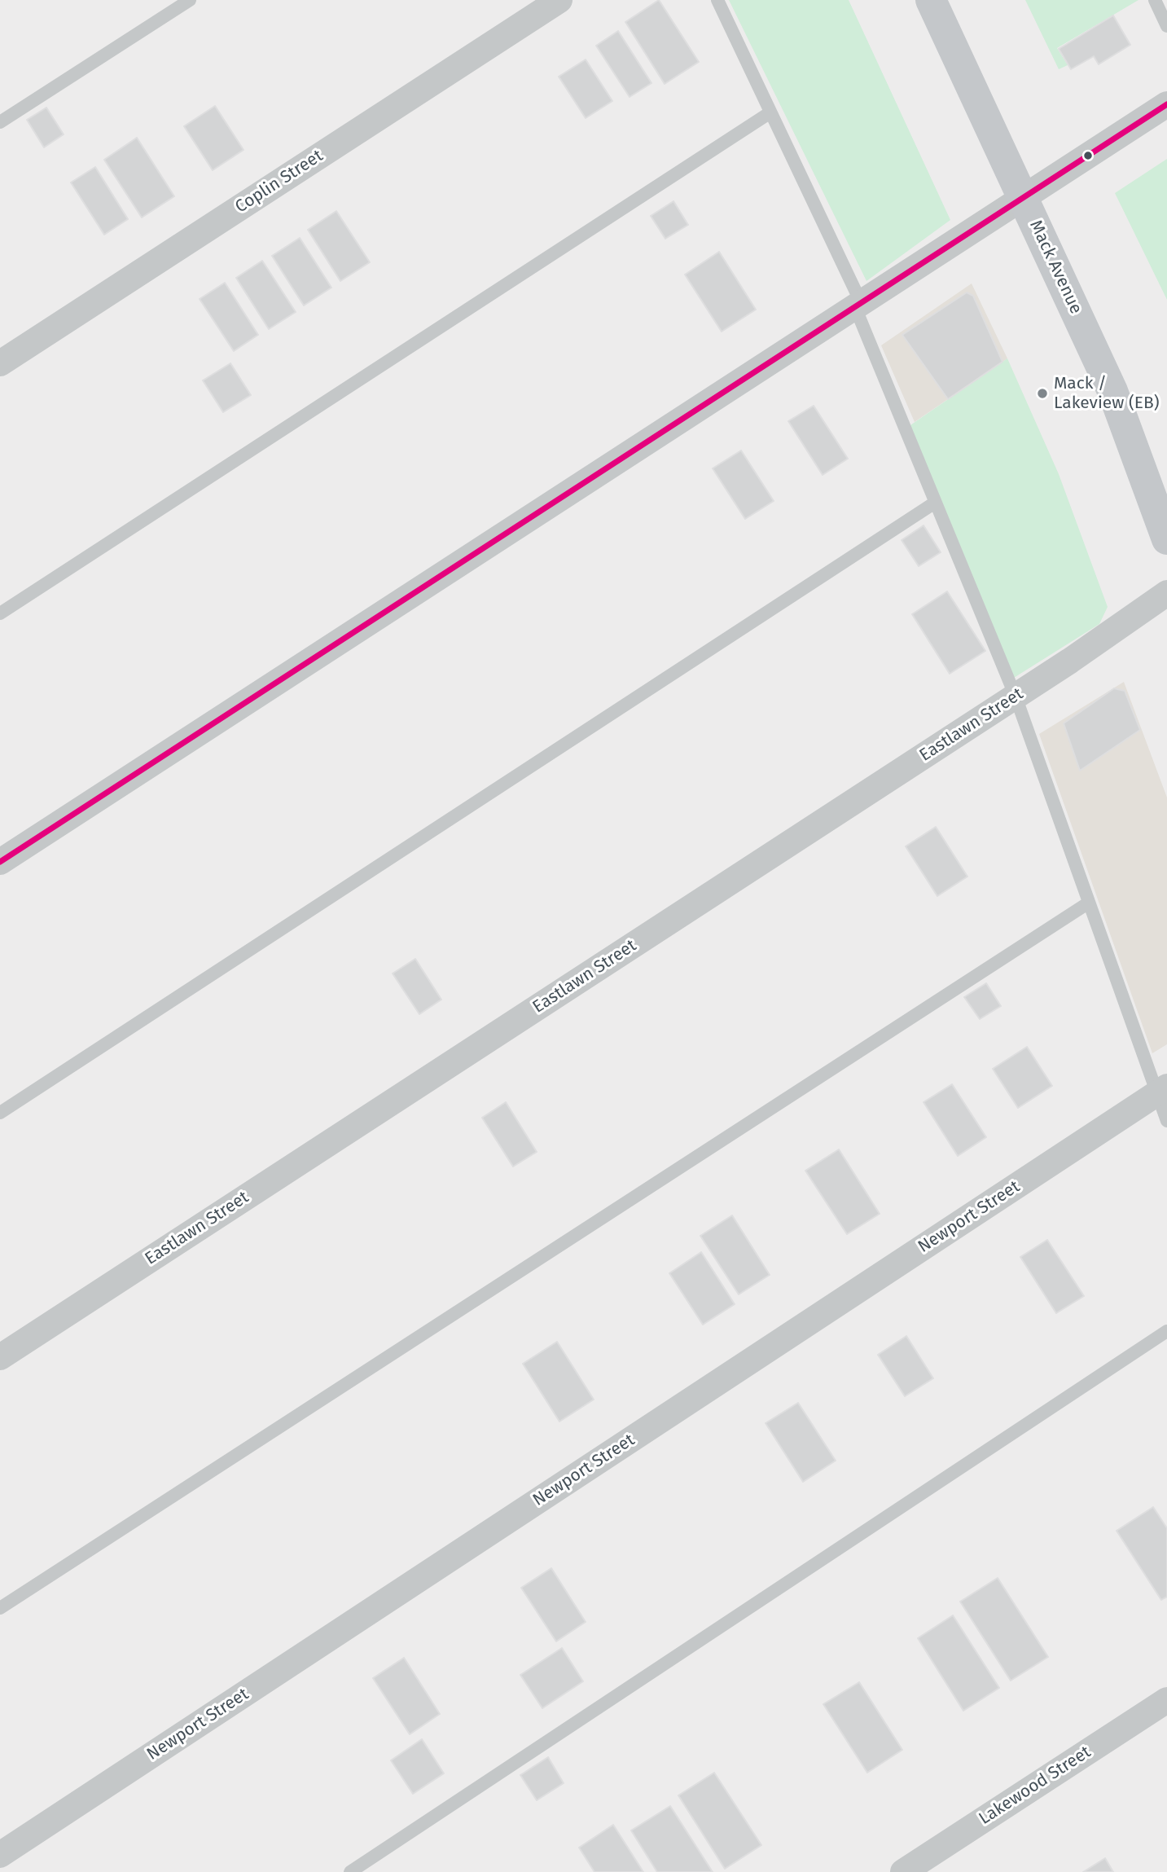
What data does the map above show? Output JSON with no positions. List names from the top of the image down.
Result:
{
  "streets": {
    "main road": ["Mack Avenue"],
    "street": [
      "Coplin Street",
      "Eastlawn Street",
      "Newport Street",
      "Lakewood Street"
    ]
  },
  "places": ["Mack / Lakeview (EB)"]
}
